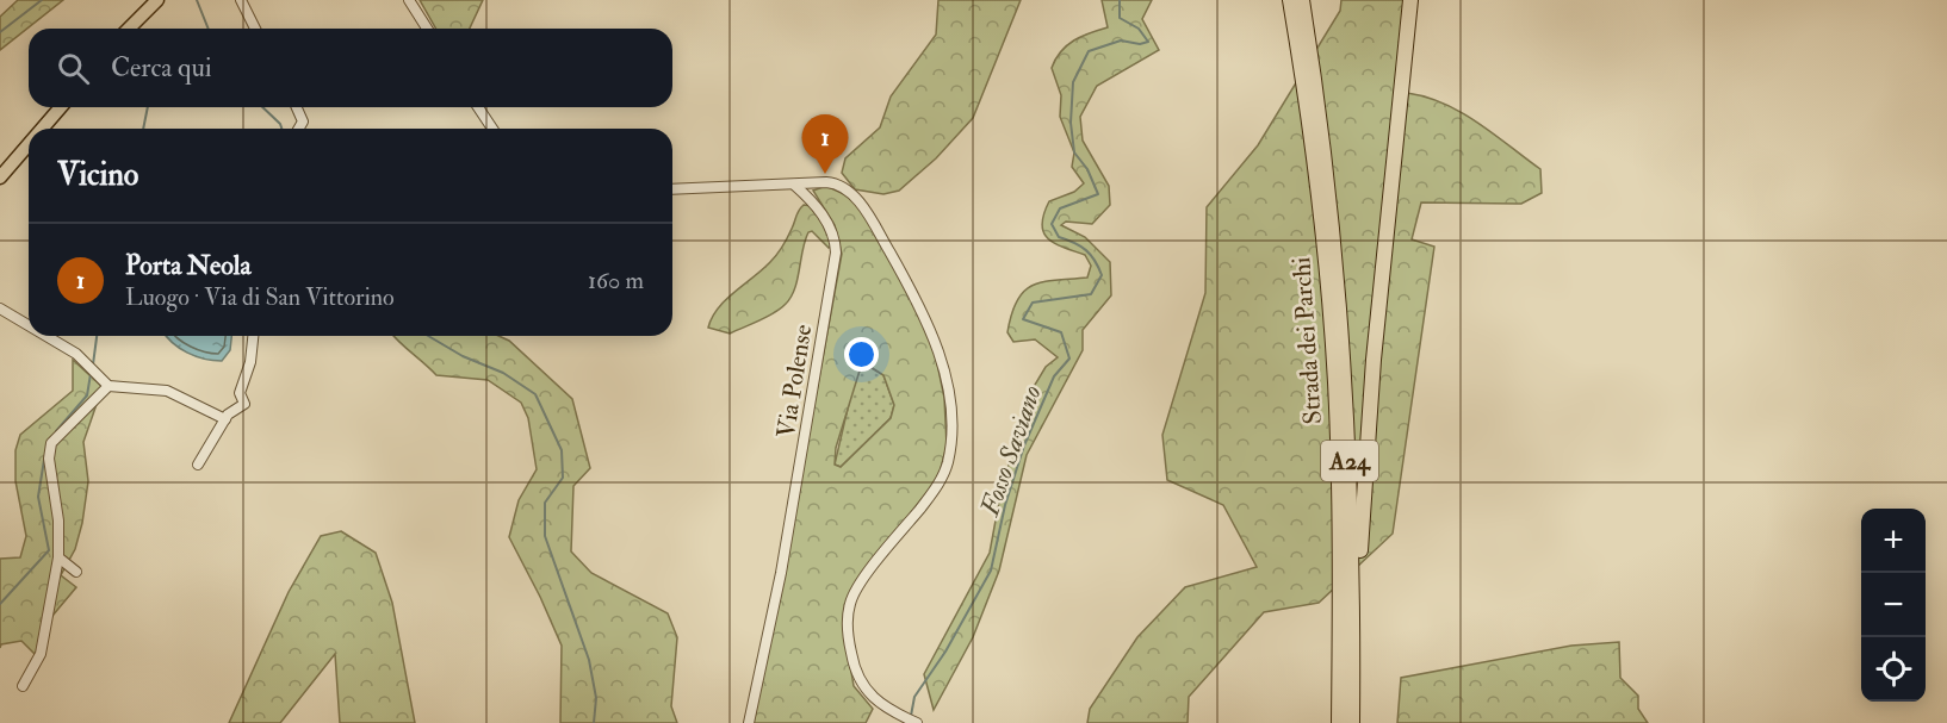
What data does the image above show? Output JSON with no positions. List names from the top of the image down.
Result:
{
  "streets": {
    "highway": ["Strada dei Parchi", "A24"],
    "street": ["Via Polense"]
  },
  "water": ["Fosso Saviano"],
  "page": {
    "search": "Cerca qui",
    "pins": "1",
    "heading": "Vicino",
    "list": [
      {
        "mark": "1",
        "name": "Porta Neola",
        "note": "Luogo · Via di San Vittorino",
        "value": "160 m"
      }
    ],
    "map_buttons": ["+", "−"]
  }
}
